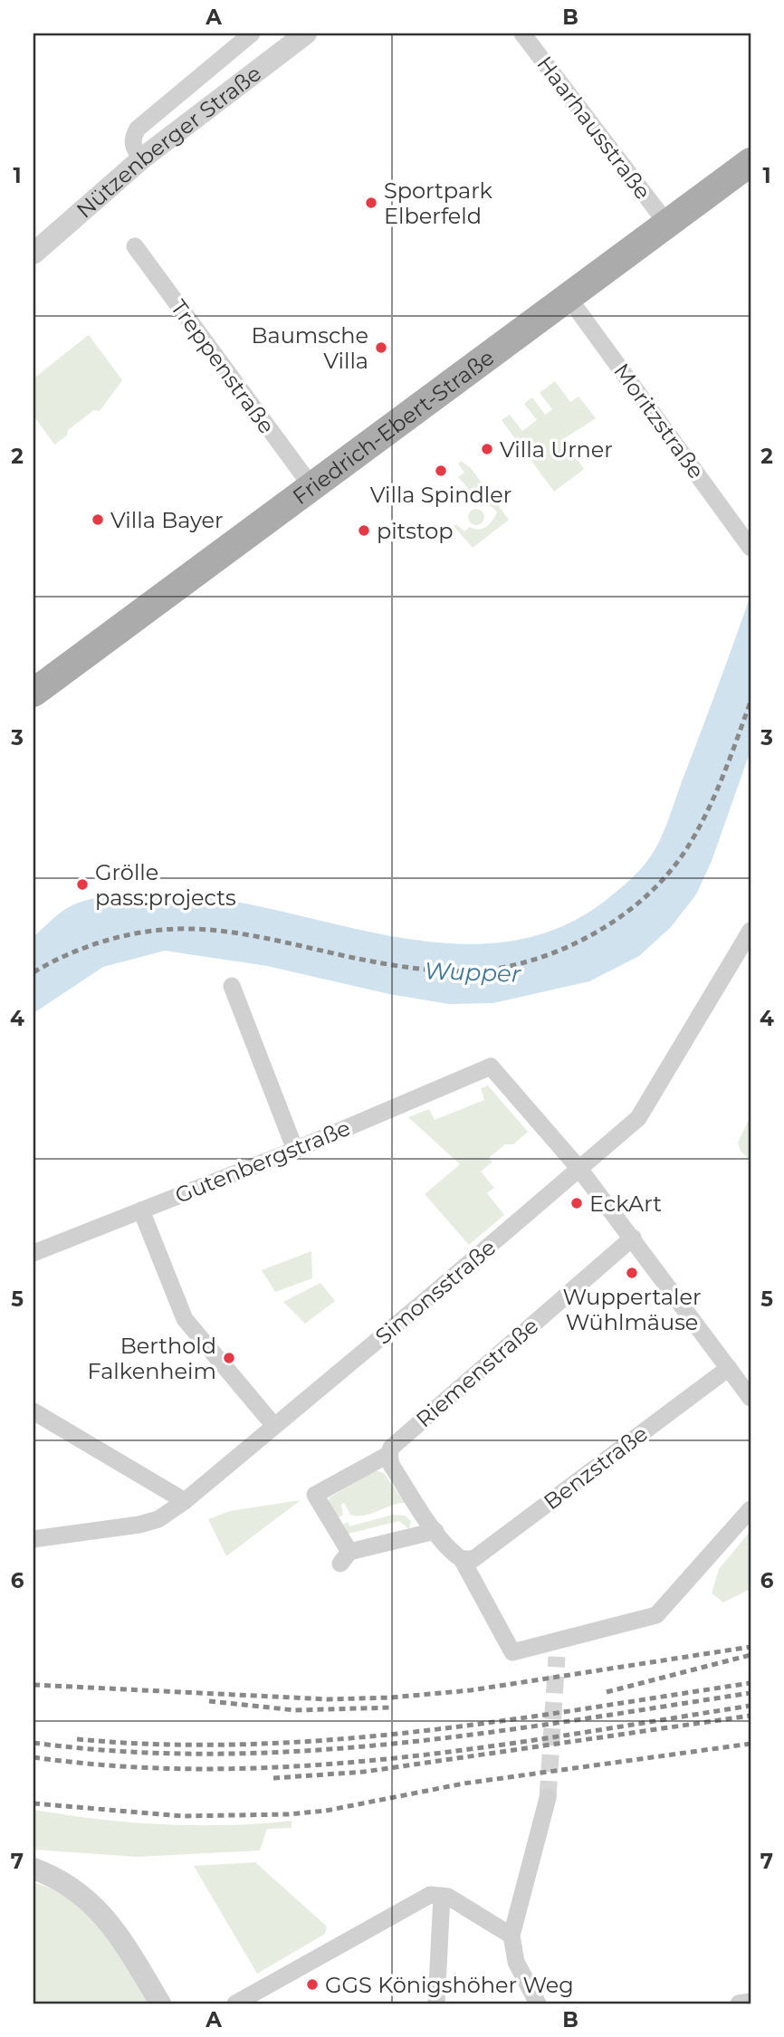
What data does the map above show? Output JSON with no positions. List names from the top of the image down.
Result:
{
  "streets": {
    "main road": ["Friedrich-Ebert-Straße"],
    "street": [
      "Haarhausstraße",
      "Nützenberger Straße",
      "Treppenstraße",
      "Moritzstraße",
      "Gutenbergstraße",
      "Simonsstraße",
      "Riemenstraße",
      "Benzstraße"
    ]
  },
  "crossings": [
    ["Haarhausstraße", "Friedrich-Ebert-Straße"],
    ["Treppenstraße", "Friedrich-Ebert-Straße"],
    ["Moritzstraße", "Friedrich-Ebert-Straße"],
    ["Gutenbergstraße", "Simonsstraße"]
  ],
  "water": ["Wupper"],
  "places": [
    "Sportpark Elberfeld",
    "Baumsche Villa",
    "Villa Urner",
    "Villa Spindler",
    "Villa Bayer",
    "pitstop",
    "Grölle pass:projects",
    "EckArt",
    "Wuppertaler Wühlmäuse",
    "Berthold Falkenheim",
    "GGS Königshöher Weg"
  ],
  "grid": {
    "columns": ["A", "B"],
    "rows": [
      "1",
      "2",
      "3",
      "4",
      "5",
      "6",
      "7"
    ]
  }
}
